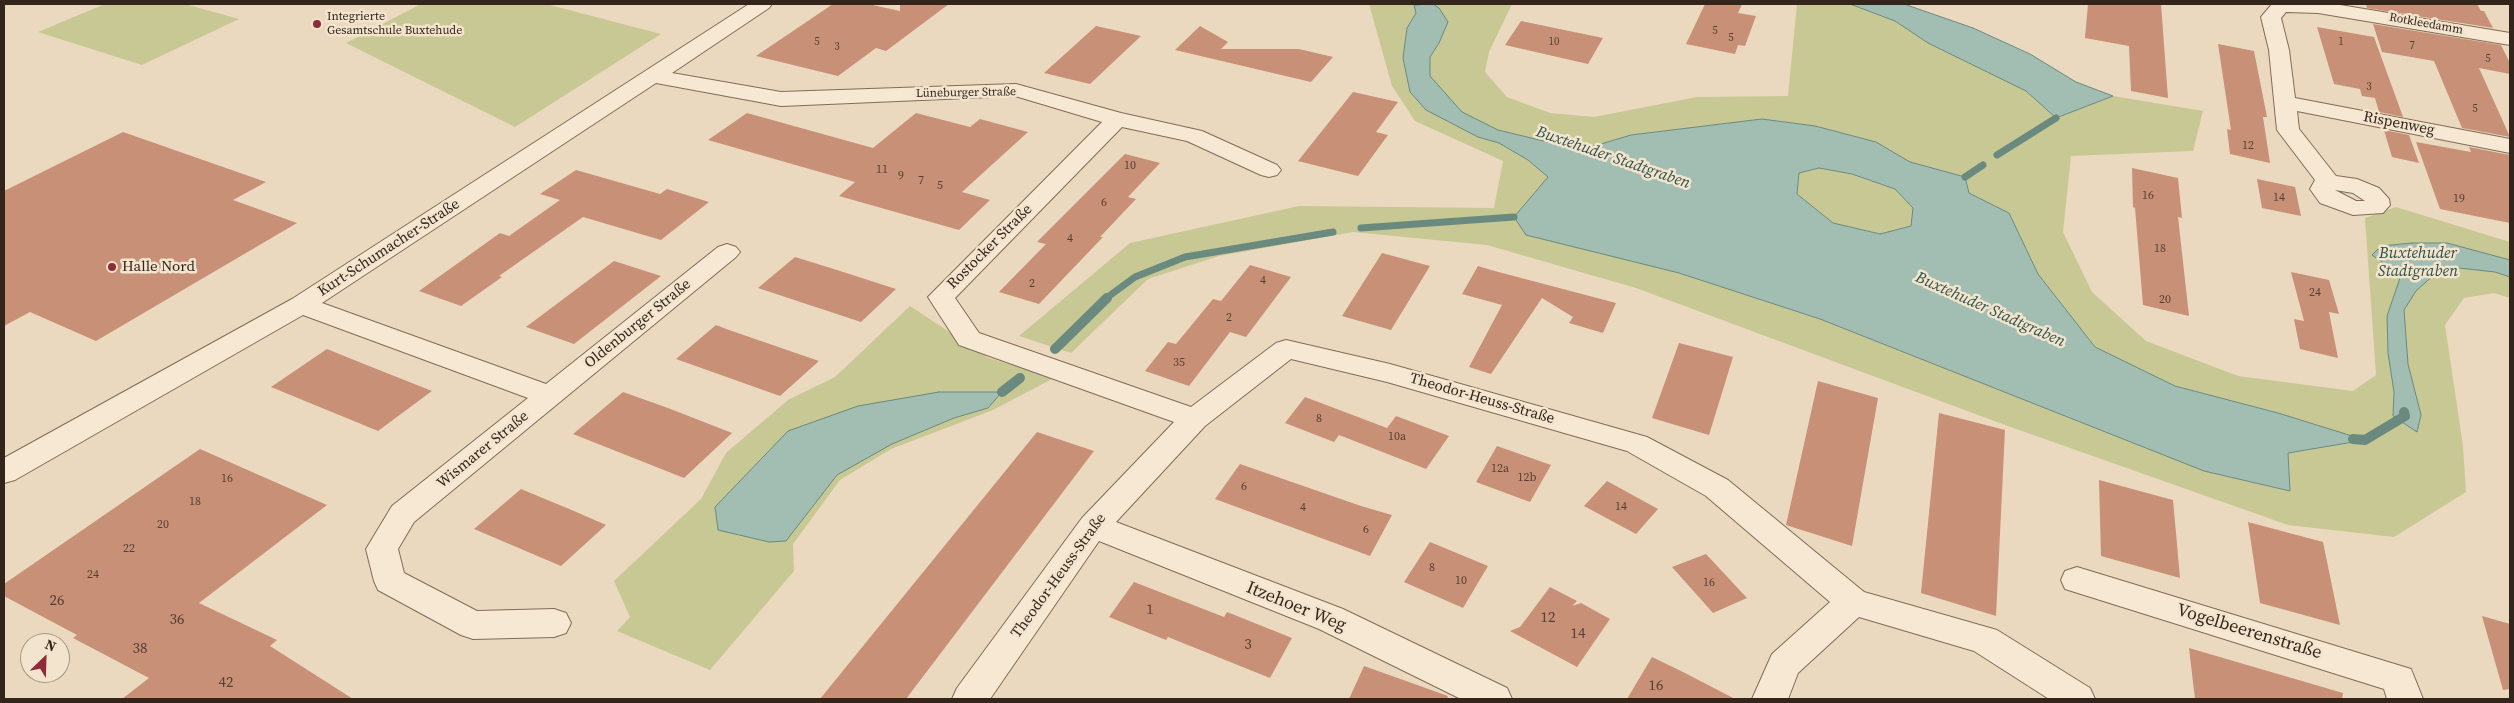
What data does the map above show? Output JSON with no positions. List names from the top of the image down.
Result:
{
  "streets": {
    "street": [
      "Rotkleedamm",
      "Lüneburger Straße",
      "Rispenweg",
      "Rostocker Straße",
      "Kurt-Schumacher-Straße",
      "Oldenburger Straße",
      "Theodor-Heuss-Straße",
      "Wismarer Straße",
      "Itzehoer Weg",
      "Vogelbeerenstraße"
    ]
  },
  "crossings": [
    ["Rotkleedamm", "Rispenweg"],
    ["Lüneburger Straße", "Rostocker Straße"],
    ["Lüneburger Straße", "Kurt-Schumacher-Straße"],
    ["Rostocker Straße", "Theodor-Heuss-Straße"],
    ["Kurt-Schumacher-Straße", "Wismarer Straße"],
    ["Oldenburger Straße", "Wismarer Straße"],
    ["Theodor-Heuss-Straße", "Itzehoer Weg"]
  ],
  "water": ["Buxtehuder Stadtgraben"],
  "places": ["Integrierte Gesamtschule Buxtehude", "Halle Nord"],
  "house_numbers": [
    "5",
    "5",
    "5",
    "10",
    "1",
    "7",
    "3",
    "5",
    "3",
    "5",
    "12",
    "10",
    "11",
    "9",
    "7",
    "5",
    "16",
    "14",
    "19",
    "6",
    "4",
    "18",
    "4",
    "2",
    "24",
    "20",
    "2",
    "35",
    "8",
    "10a",
    "12a",
    "12b",
    "16",
    "6",
    "18",
    "14",
    "4",
    "20",
    "6",
    "22",
    "8",
    "24",
    "10",
    "16",
    "26",
    "1",
    "12",
    "36",
    "14",
    "3",
    "38",
    "42",
    "16"
  ],
  "north": "top right"
}
